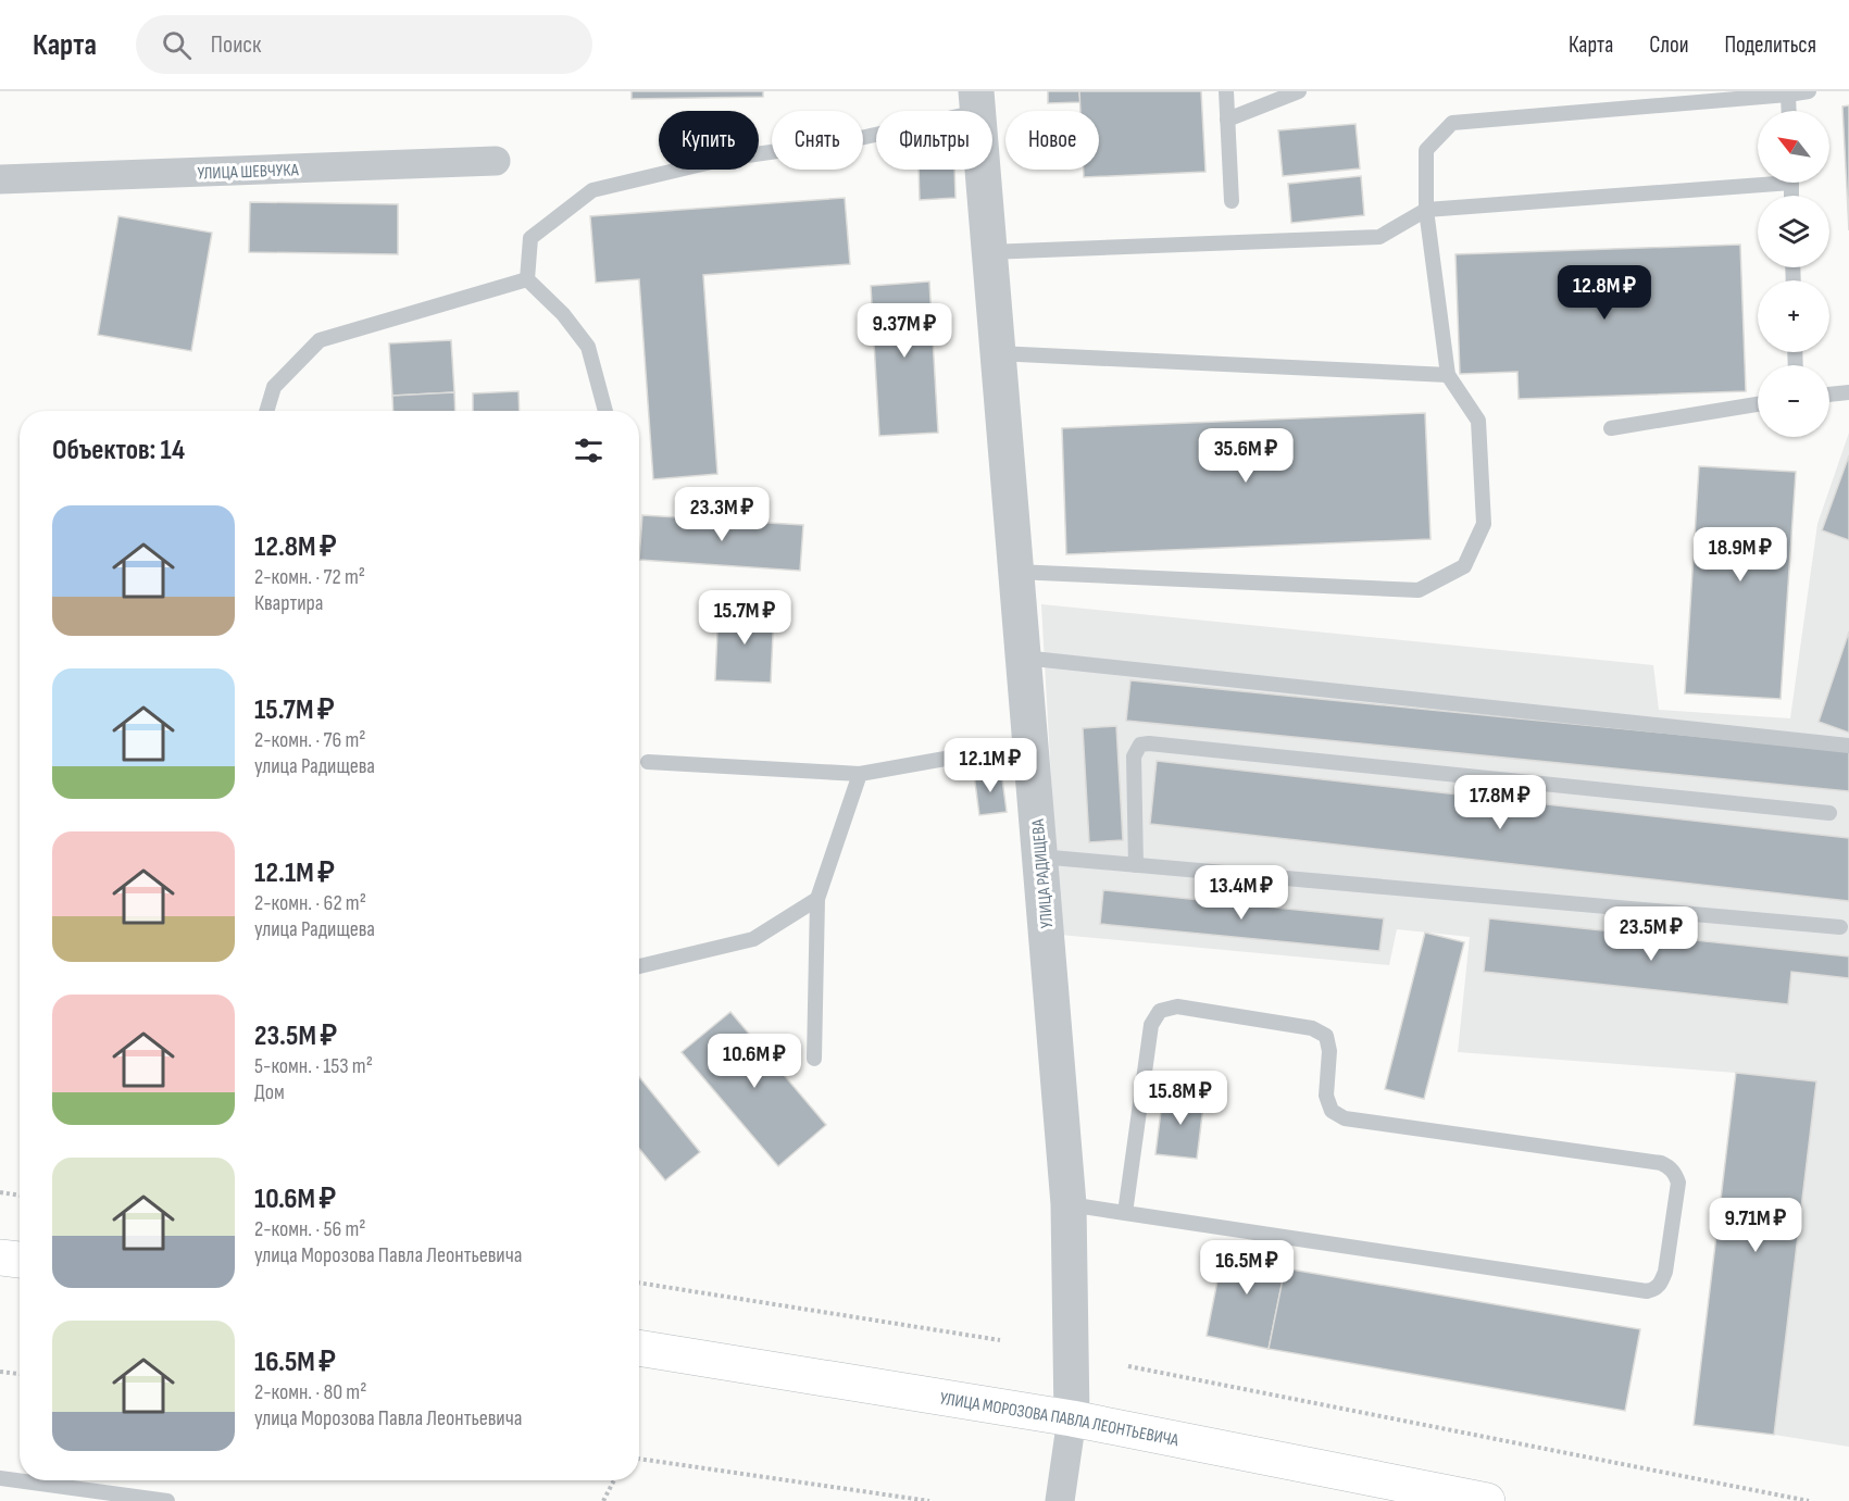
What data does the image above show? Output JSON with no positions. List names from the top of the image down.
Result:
{
  "streets": {
    "main road": ["УЛИЦА МОРОЗОВА ПАВЛА ЛЕОНТЬЕВИЧА"],
    "street": ["УЛИЦА ШЕВЧУКА", "УЛИЦА РАДИЩЕВА"]
  },
  "crossings": [
    ["УЛИЦА РАДИЩЕВА", "УЛИЦА МОРОЗОВА ПАВЛА ЛЕОНТЬЕВИЧА"]
  ],
  "north": "top left",
  "page": {
    "header": "Карта",
    "search": "Поиск",
    "nav": ["Карта", "Слои", "Поделиться"],
    "map_buttons": ["+", "−"],
    "chip": [
      "Купить",
      "Снять",
      "Фильтры",
      "Новое"
    ],
    "price": [
      "12.8M ₽",
      "9.37M ₽",
      "35.6M ₽",
      "23.3M ₽",
      "18.9M ₽",
      "15.7M ₽",
      "12.1M ₽",
      "17.8M ₽",
      "13.4M ₽",
      "23.5M ₽",
      "10.6M ₽",
      "15.8M ₽",
      "9.71M ₽",
      "16.5M ₽"
    ],
    "heading": "Объектов: 14",
    "list": [
      {
        "name": "12.8M ₽",
        "note": "2-комн. · 72 m² · Квартира"
      },
      {
        "name": "15.7M ₽",
        "note": "2-комн. · 76 m² · улица Радищева"
      },
      {
        "name": "12.1M ₽",
        "note": "2-комн. · 62 m² · улица Радищева"
      },
      {
        "name": "23.5M ₽",
        "note": "5-комн. · 153 m² · Дом"
      },
      {
        "name": "10.6M ₽",
        "note": "2-комн. · 56 m² · улица Морозова Павла Леонтьевича"
      },
      {
        "name": "16.5M ₽",
        "note": "2-комн. · 80 m² · улица Морозова Павла Леонтьевича"
      }
    ]
  }
}
